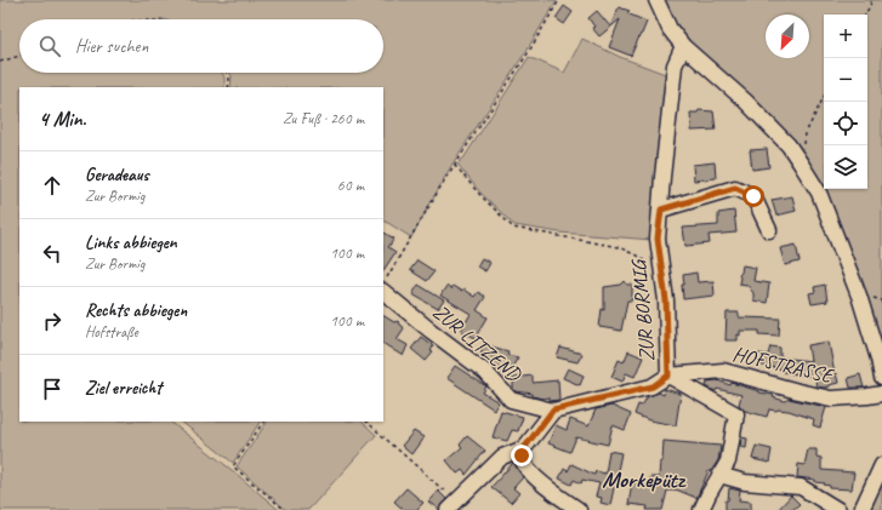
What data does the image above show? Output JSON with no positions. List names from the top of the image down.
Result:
{
  "streets": {
    "street": ["ZUR BORMIG", "ZUR LITZEND", "HOFSTRASSE"]
  },
  "crossings": [
    ["ZUR BORMIG", "HOFSTRASSE"],
    ["ZUR LITZEND", "HOFSTRASSE"]
  ],
  "districts": ["Morkepütz"],
  "north": "bottom left",
  "page": {
    "map_buttons": ["+", "−"],
    "search": "Hier suchen",
    "heading": ["4 Min.", "Zu Fuß · 260 m"],
    "list": [
      ["Geradeaus", "Zur Bormig", "60 m"],
      ["Links abbiegen", "Zur Bormig", "100 m"],
      ["Rechts abbiegen", "Hofstraße", "100 m"],
      "Ziel erreicht"
    ]
  }
}
